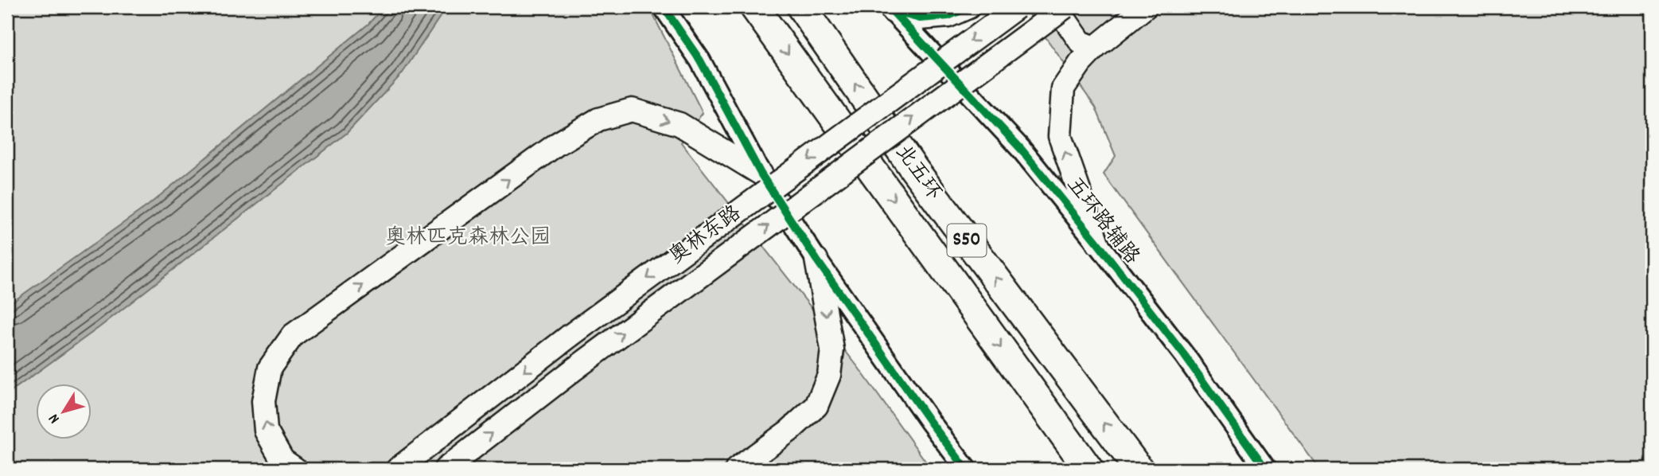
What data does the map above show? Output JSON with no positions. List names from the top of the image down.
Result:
{
  "streets": {
    "highway": ["北五环", "S50"],
    "main road": ["奥林东路"],
    "street": ["五环路辅路"]
  },
  "parks": ["奥林匹克森林公园"],
  "north": "bottom left"
}
